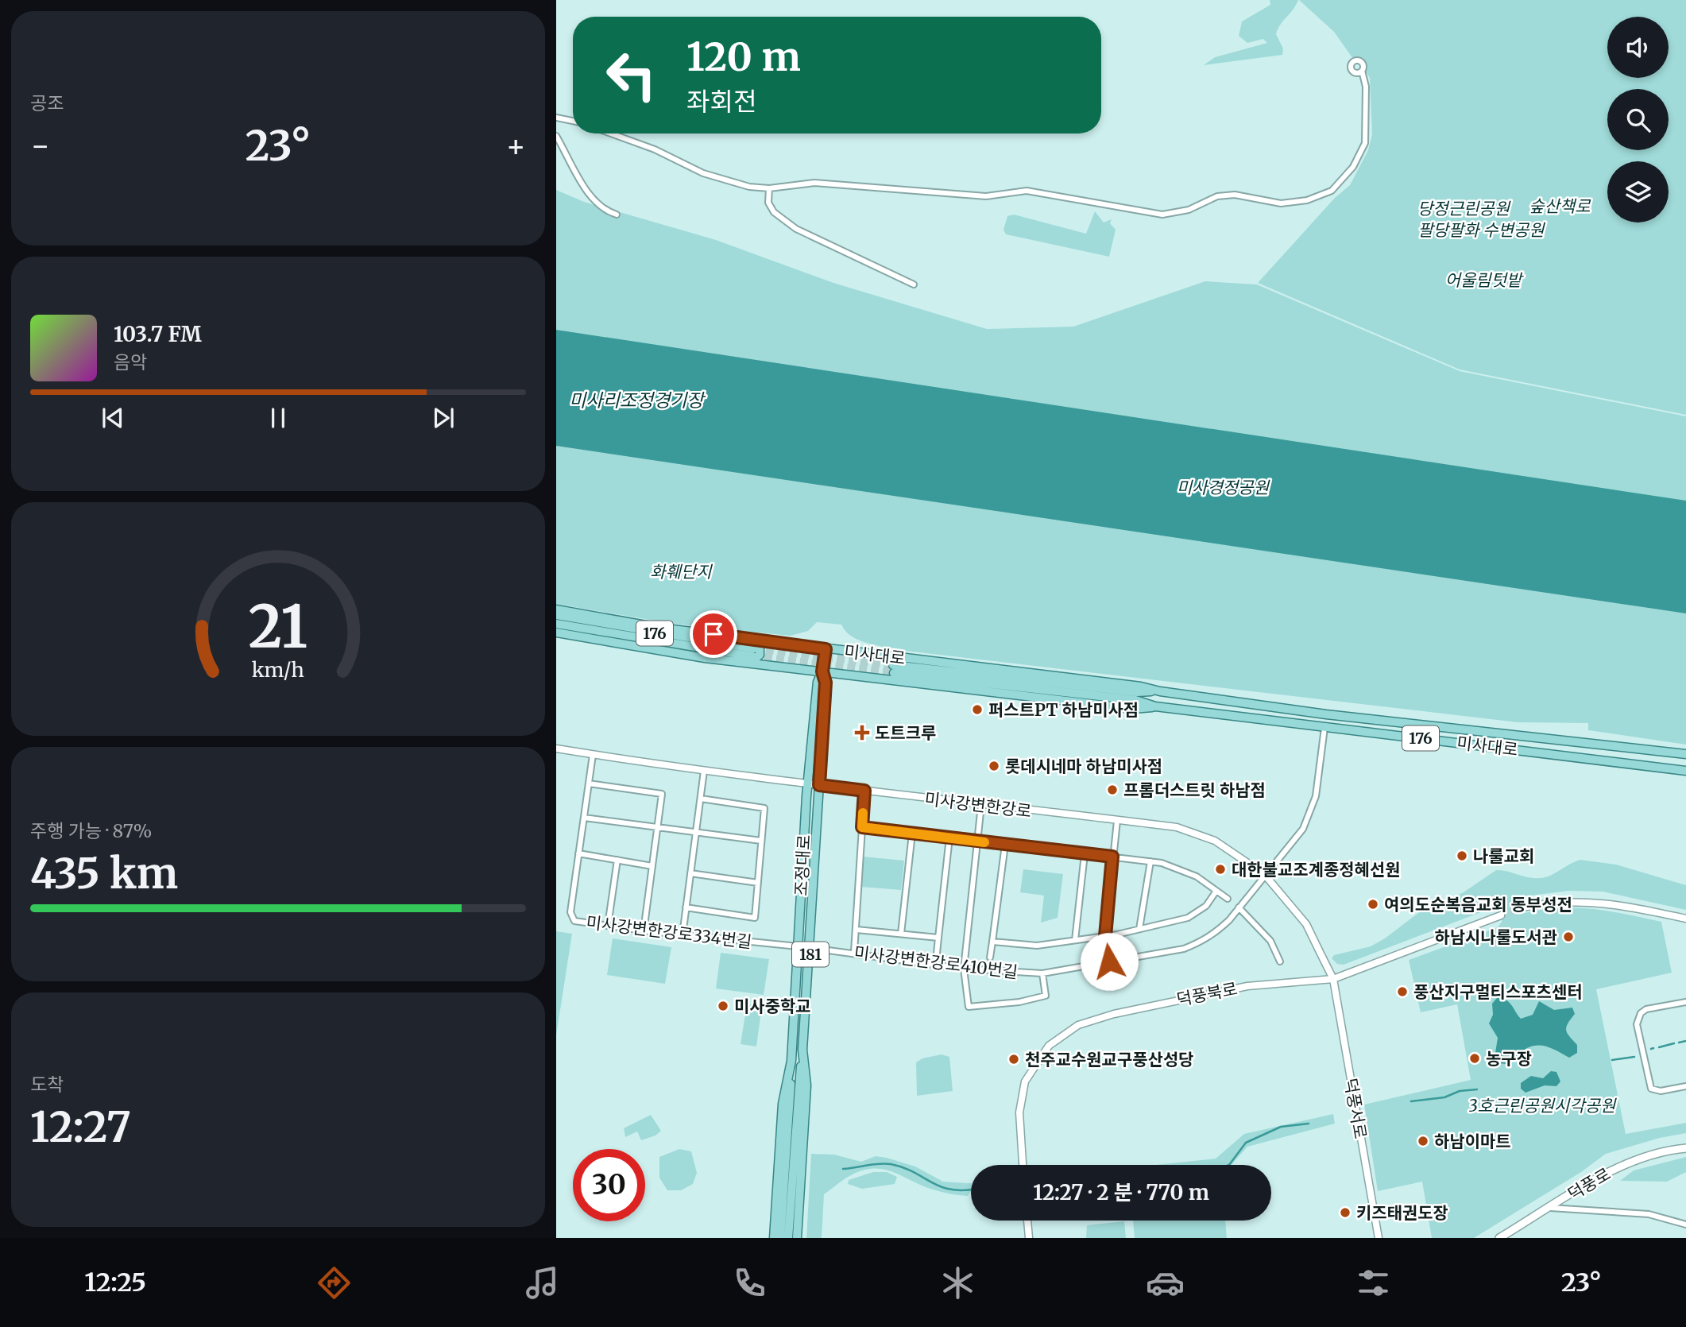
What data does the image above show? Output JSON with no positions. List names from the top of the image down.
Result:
{
  "streets": {
    "main road": [
      "176",
      "미사대로",
      "조정대로",
      "181",
      "덕풍로"
    ],
    "street": [
      "미사강변한강로",
      "미사강변한강로334번길",
      "미사강변한강로410번길",
      "덕풍북로",
      "덕풍서로"
    ]
  },
  "crossings": [
    ["미사대로", "조정대로"],
    ["미사대로", "미사강변한강로410번길"],
    ["미사강변한강로", "조정대로"],
    ["미사강변한강로", "미사강변한강로334번길"],
    ["미사강변한강로", "미사강변한강로410번길"],
    ["미사강변한강로", "덕풍북로"],
    ["미사강변한강로", "덕풍서로"],
    ["조정대로", "미사강변한강로334번길"],
    ["조정대로", "미사강변한강로410번길"],
    ["덕풍북로", "덕풍서로"]
  ],
  "water": ["미사리조정경기장"],
  "parks": [
    "숲산책로",
    "당정근린공원",
    "팔당팔화 수변공원",
    "어울림텃밭",
    "미사경정공원",
    "화훼단지",
    "3호근린공원시각공원"
  ],
  "places": {
    "other": [
      "퍼스트PT 하남미사점",
      "롯데시네마 하남미사점",
      "프롬더스트릿 하남점",
      "나룰교회",
      "대한불교조계종정혜선원",
      "여의도순복음교회 동부성전",
      "하남시나룰도서관",
      "풍산지구멀티스포츠센터",
      "미사중학교",
      "농구장",
      "천주교수원교구풍산성당",
      "하남이마트",
      "키즈태권도장"
    ],
    "health": ["도트크루"]
  },
  "page": {
    "tile": [
      "공조",
      ["주행 가능 · 87%", "435 km"],
      ["도착", "12:27"]
    ],
    "turn": ["120 m", "좌회전"],
    "heat": ["−", "23°", "+"],
    "song": ["103.7 FM", "음악"],
    "limit": "30",
    "trip": "12:27 · 2 분 · 770 m",
    "tabs": ["12:25", "23°"],
    "gauge": ["21", "km/h"]
  }
}
